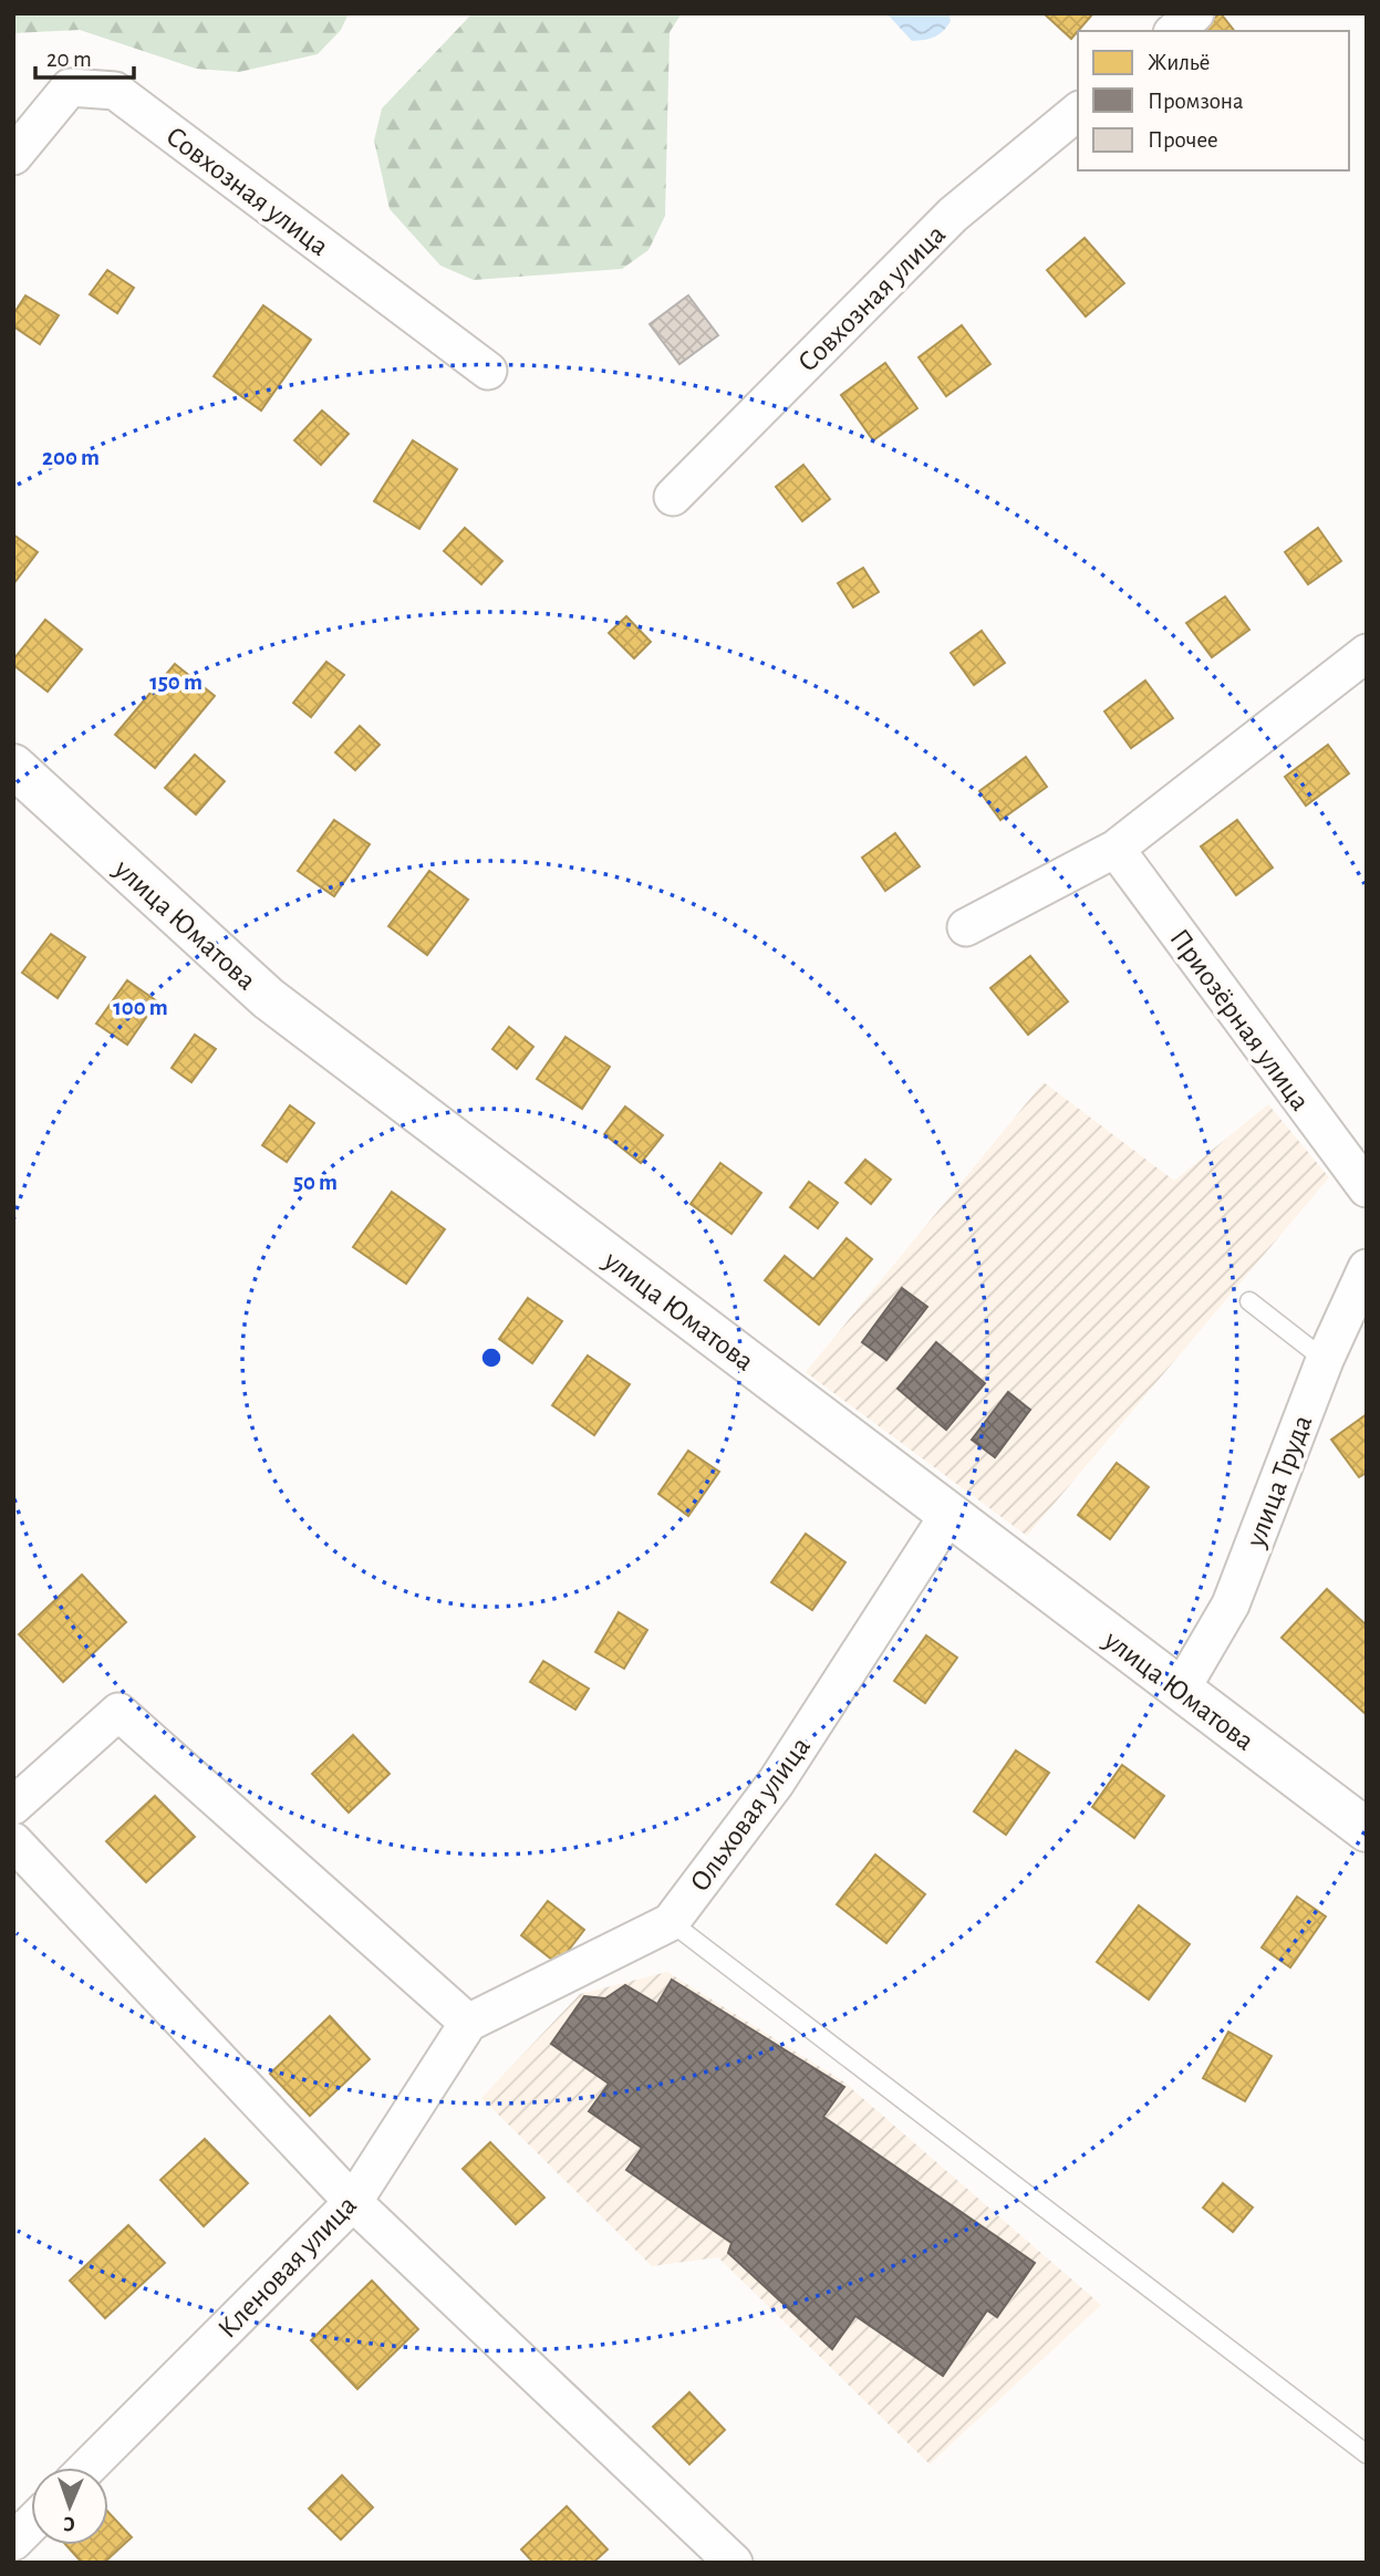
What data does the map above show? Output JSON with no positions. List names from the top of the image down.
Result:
{
  "streets": {
    "main road": ["улица Юматова"],
    "street": [
      "Совхозная улица",
      "Приозёрная улица",
      "улица Труда",
      "Ольховая улица",
      "Кленовая улица"
    ]
  },
  "crossings": [
    ["улица Юматова", "улица Труда"],
    ["улица Юматова", "Ольховая улица"],
    ["Ольховая улица", "Кленовая улица"]
  ],
  "legend": ["Жильё", "Промзона", "Прочее"],
  "scale_bar": "20 m",
  "north": "bottom",
  "rings": [
    "200 m",
    "150 m",
    "100 m",
    "50 m"
  ]
}
